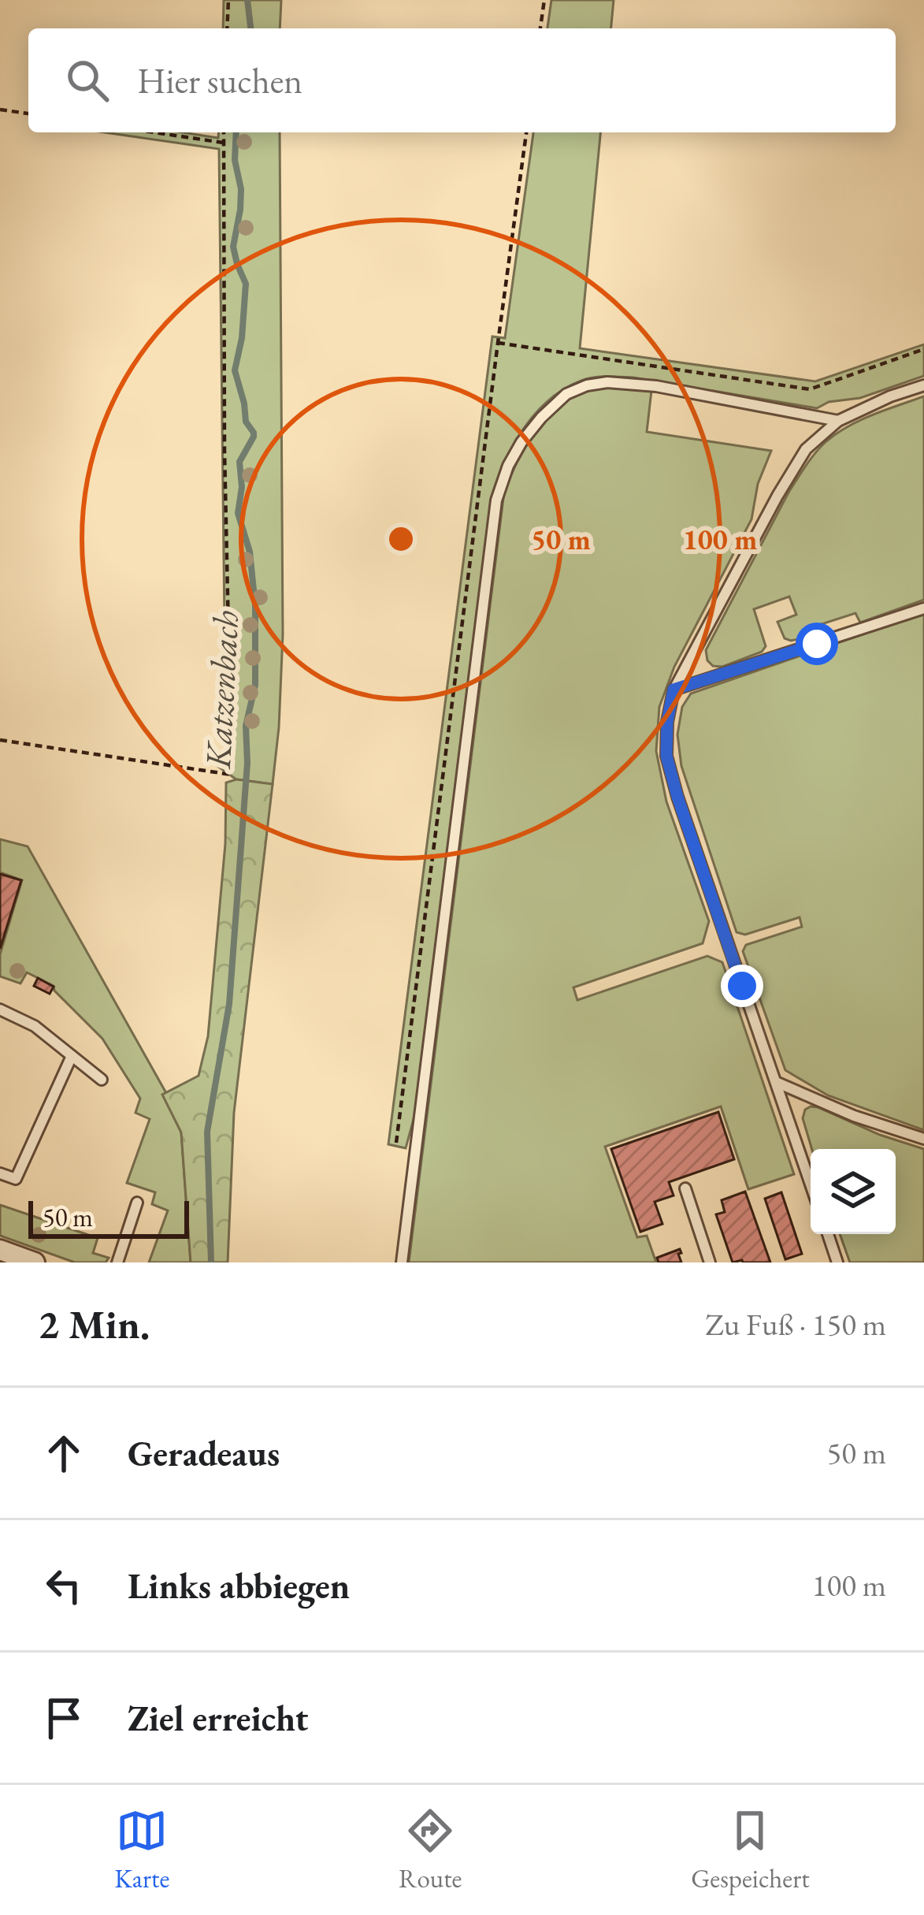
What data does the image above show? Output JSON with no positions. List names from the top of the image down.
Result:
{
  "water": ["Katzenbach"],
  "scale_bar": "50 m",
  "page": {
    "search": "Hier suchen",
    "scale": "50 m",
    "heading": ["2 Min.", "Zu Fuß · 150 m"],
    "list": [
      ["Geradeaus", "50 m"],
      ["Links abbiegen", "100 m"],
      "Ziel erreicht"
    ],
    "nav": ["Karte", "Route", "Gespeichert"]
  },
  "rings": ["50 m", "100 m"]
}
